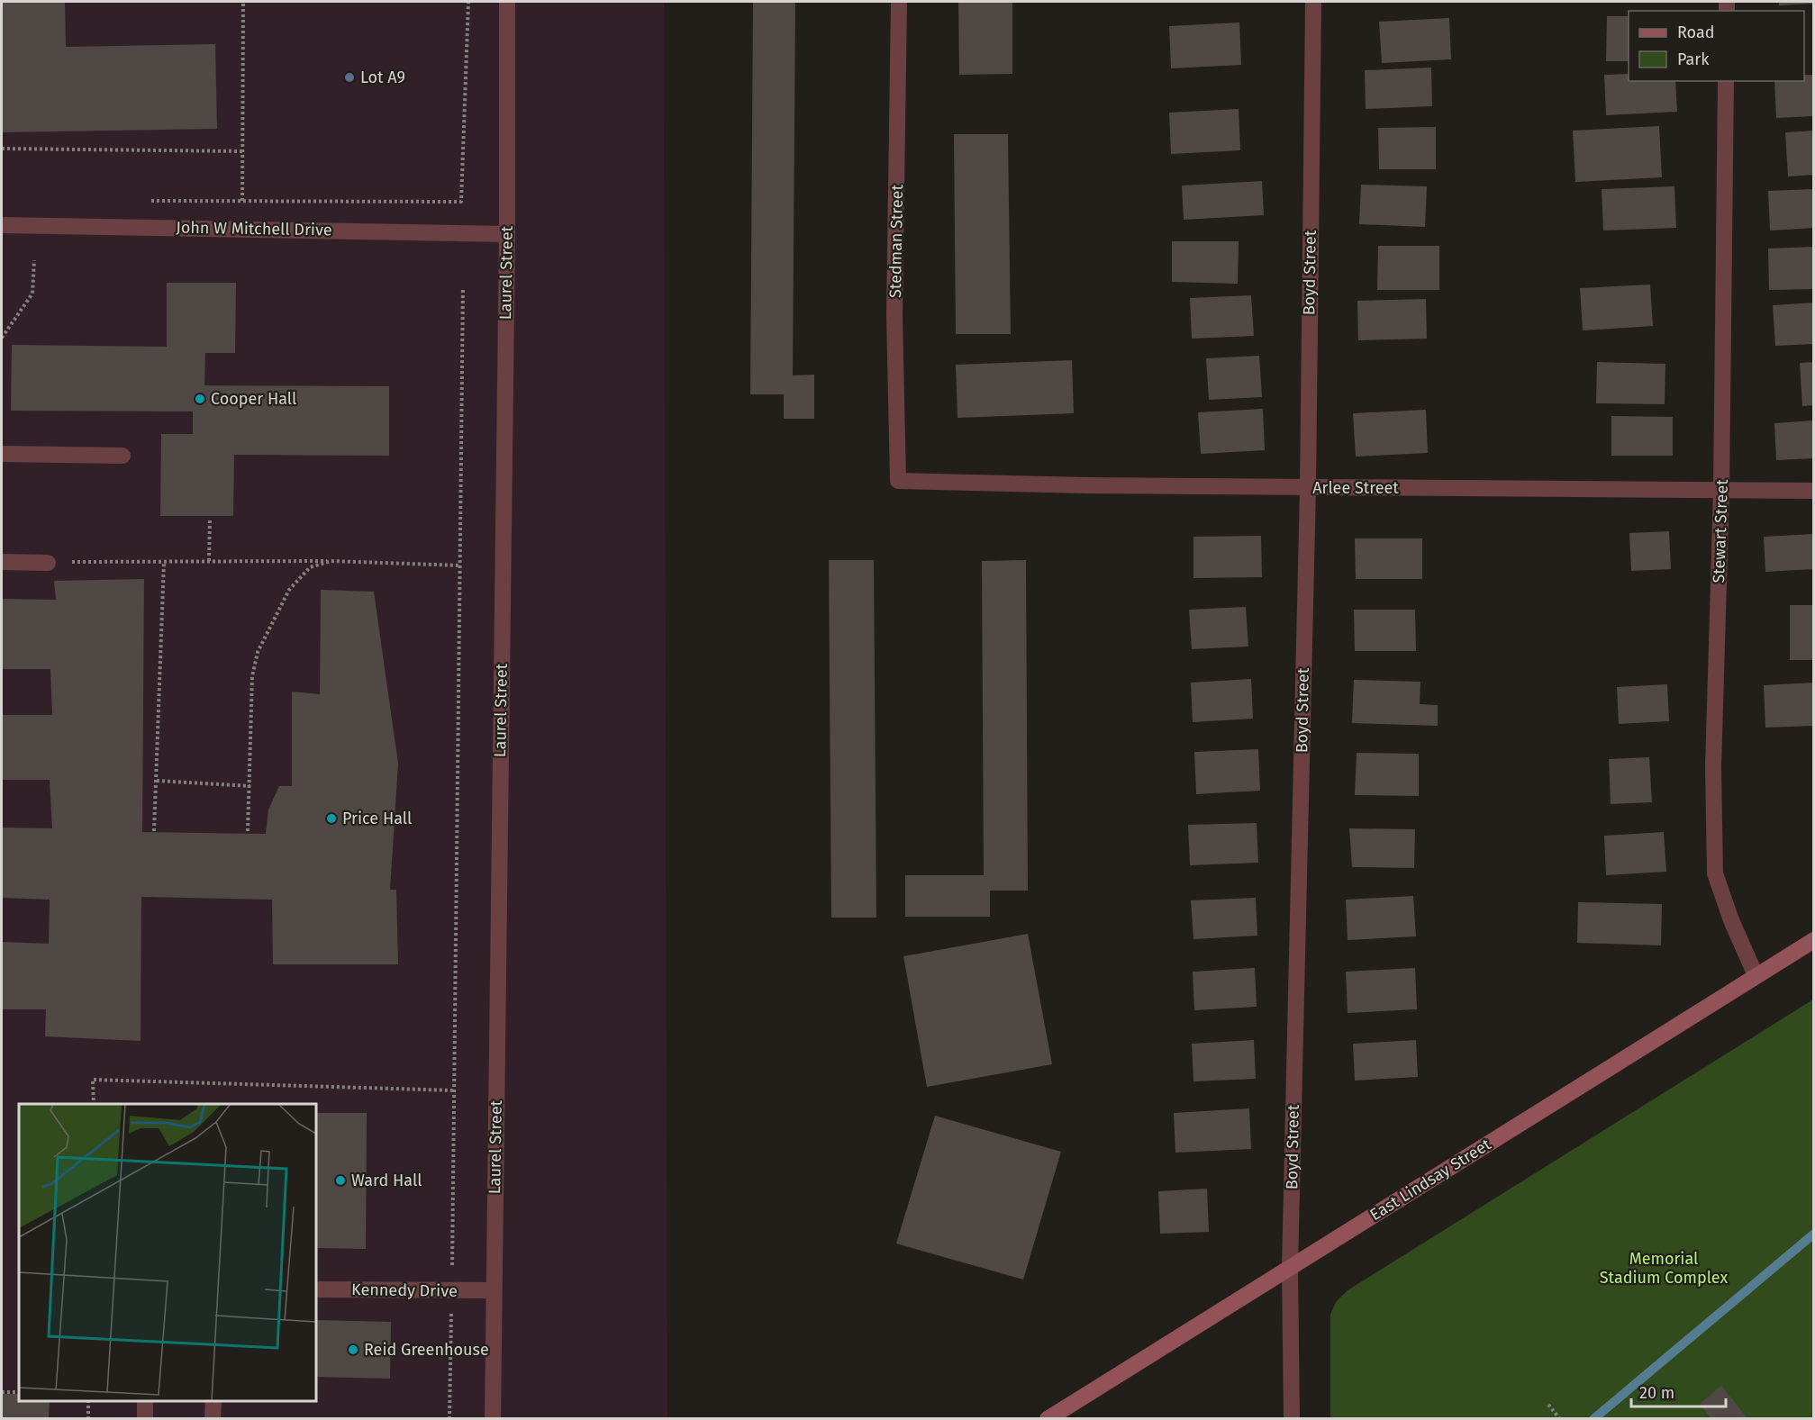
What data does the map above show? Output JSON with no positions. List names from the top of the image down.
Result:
{
  "streets": {
    "street": [
      "John W Mitchell Drive",
      "Stedman Street",
      "Laurel Street",
      "Boyd Street",
      "Arlee Street",
      "Stewart Street",
      "East Lindsay Street",
      "Kennedy Drive"
    ]
  },
  "crossings": [
    ["John W Mitchell Drive", "Laurel Street"],
    ["Stedman Street", "Arlee Street"],
    ["Laurel Street", "Kennedy Drive"],
    ["Boyd Street", "Arlee Street"],
    ["Boyd Street", "East Lindsay Street"],
    ["Arlee Street", "Stewart Street"],
    ["Stewart Street", "East Lindsay Street"]
  ],
  "parks": ["Memorial Stadium Complex"],
  "places": [
    "Lot A9",
    "Cooper Hall",
    "Price Hall",
    "Ward Hall",
    "Reid Greenhouse"
  ],
  "legend": ["Road", "Park"],
  "scale_bar": "20 m"
}
